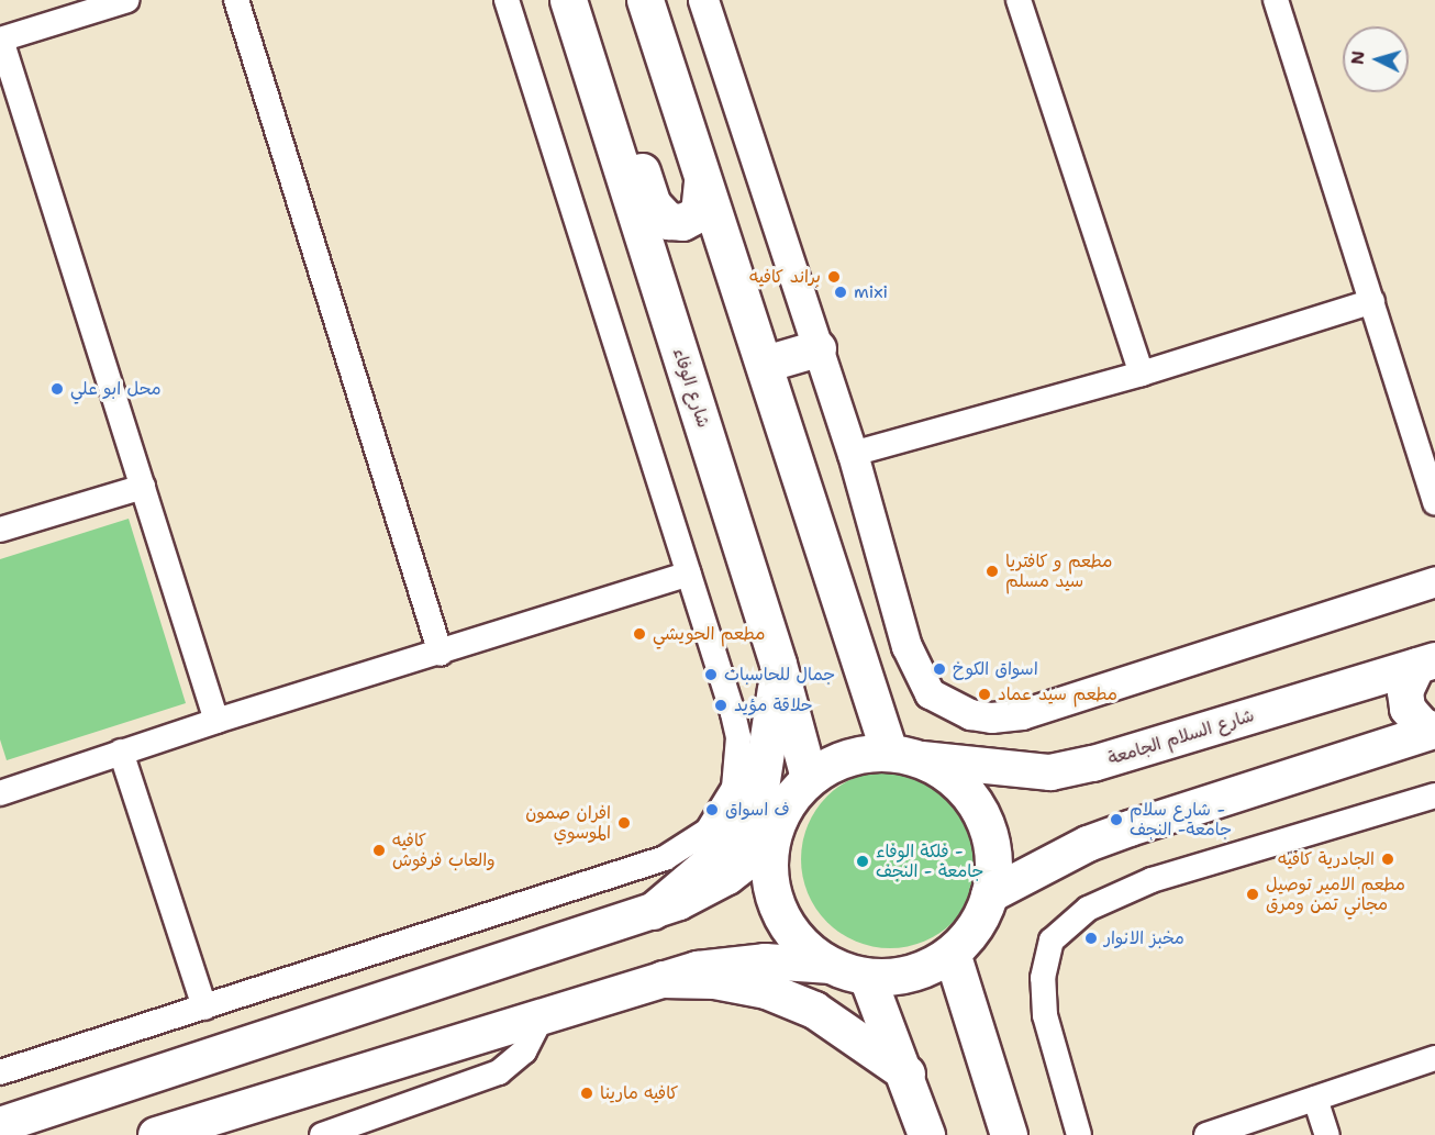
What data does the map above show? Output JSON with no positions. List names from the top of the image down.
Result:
{
  "streets": {
    "main road": ["شارع الوفاء", "شارع السلام الجامعة"]
  },
  "crossings": [
    ["شارع الوفاء", "شارع السلام الجامعة"]
  ],
  "places": [
    "براند كافيه",
    "mixi",
    "محل ابو علي",
    "مطعم و كافتريا سيد مسلم",
    "مطعم الحويشي",
    "اسواق الكوخ",
    "جمال للحاسبات",
    "مطعم سيد عماد",
    "حلاقة مؤيد",
    "ف اسواق",
    "شارع سلام - جامعة- النجف",
    "افران صمون الموسوي",
    "كافيه والعاب فرفوش",
    "الجادرية كافيه",
    "فلكة الوفاء - جامعة - النجف",
    "مطعم الامير توصيل مجاني تمن ومرق",
    "مخبز الانوار",
    "كافيه مارينا"
  ],
  "north": "left"
}
